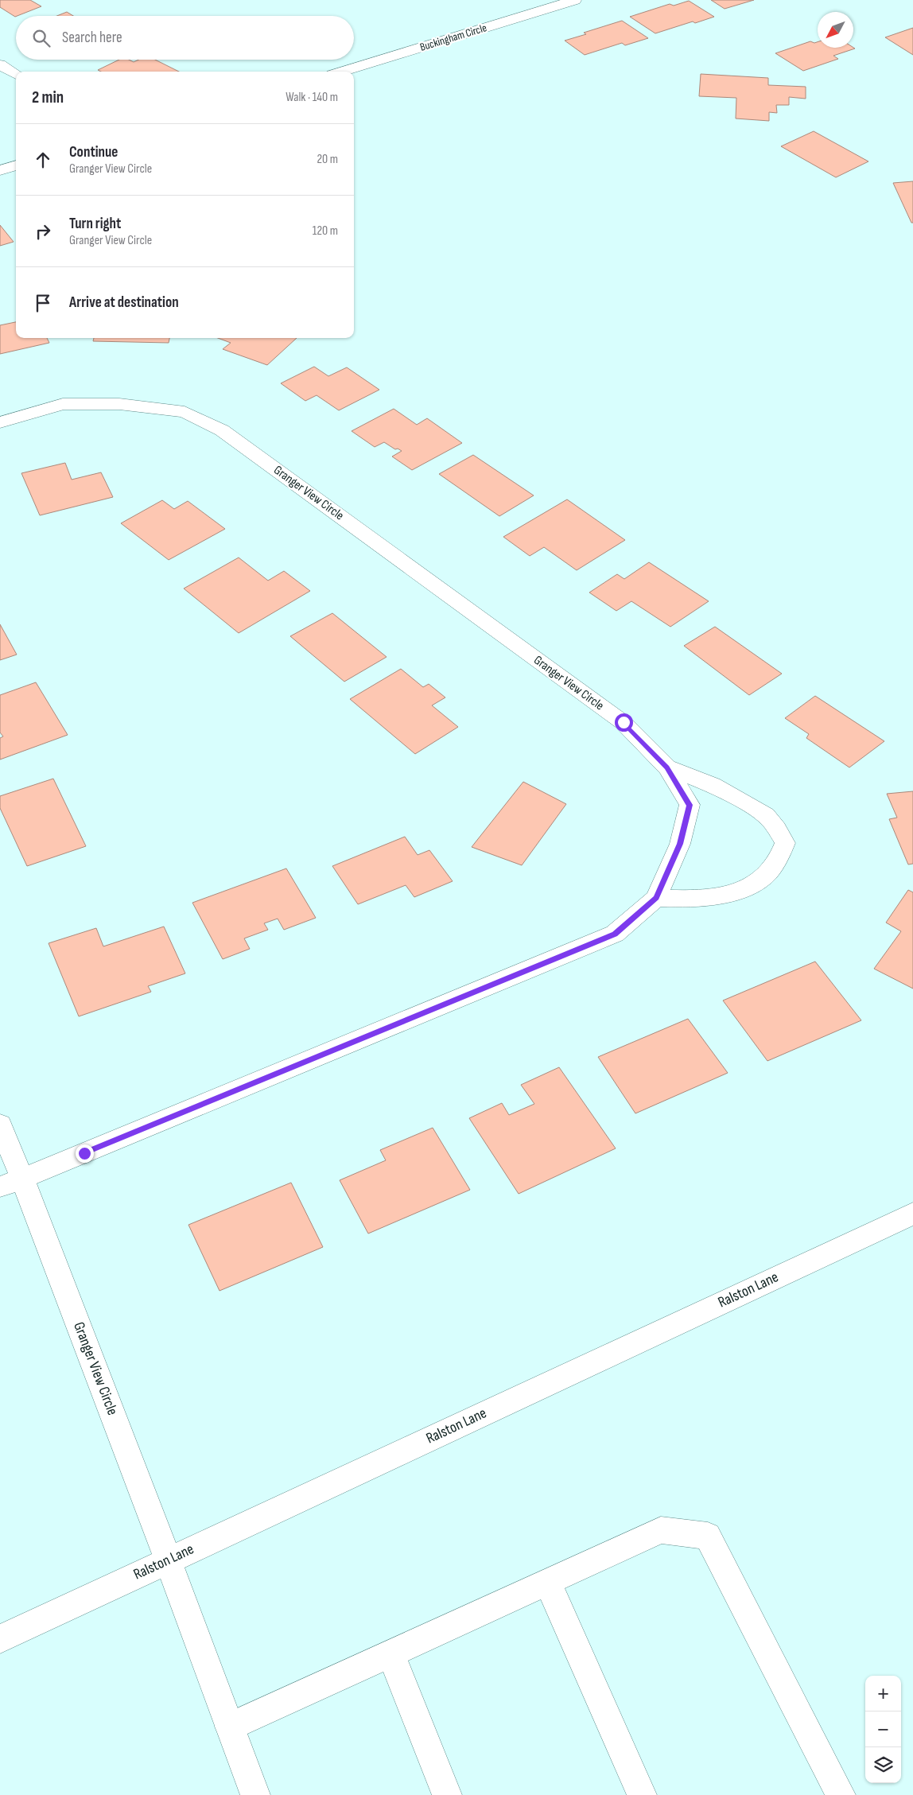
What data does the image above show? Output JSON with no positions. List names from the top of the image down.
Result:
{
  "streets": {
    "street": ["Buckingham Circle", "Granger View Circle", "Ralston Lane"]
  },
  "crossings": [
    ["Granger View Circle", "Ralston Lane"]
  ],
  "north": "bottom left",
  "page": {
    "search": "Search here",
    "heading": ["2 min", "Walk · 140 m"],
    "list": [
      ["Continue", "Granger View Circle", "20 m"],
      ["Turn right", "Granger View Circle", "120 m"],
      "Arrive at destination"
    ],
    "map_buttons": ["+", "−"]
  }
}
